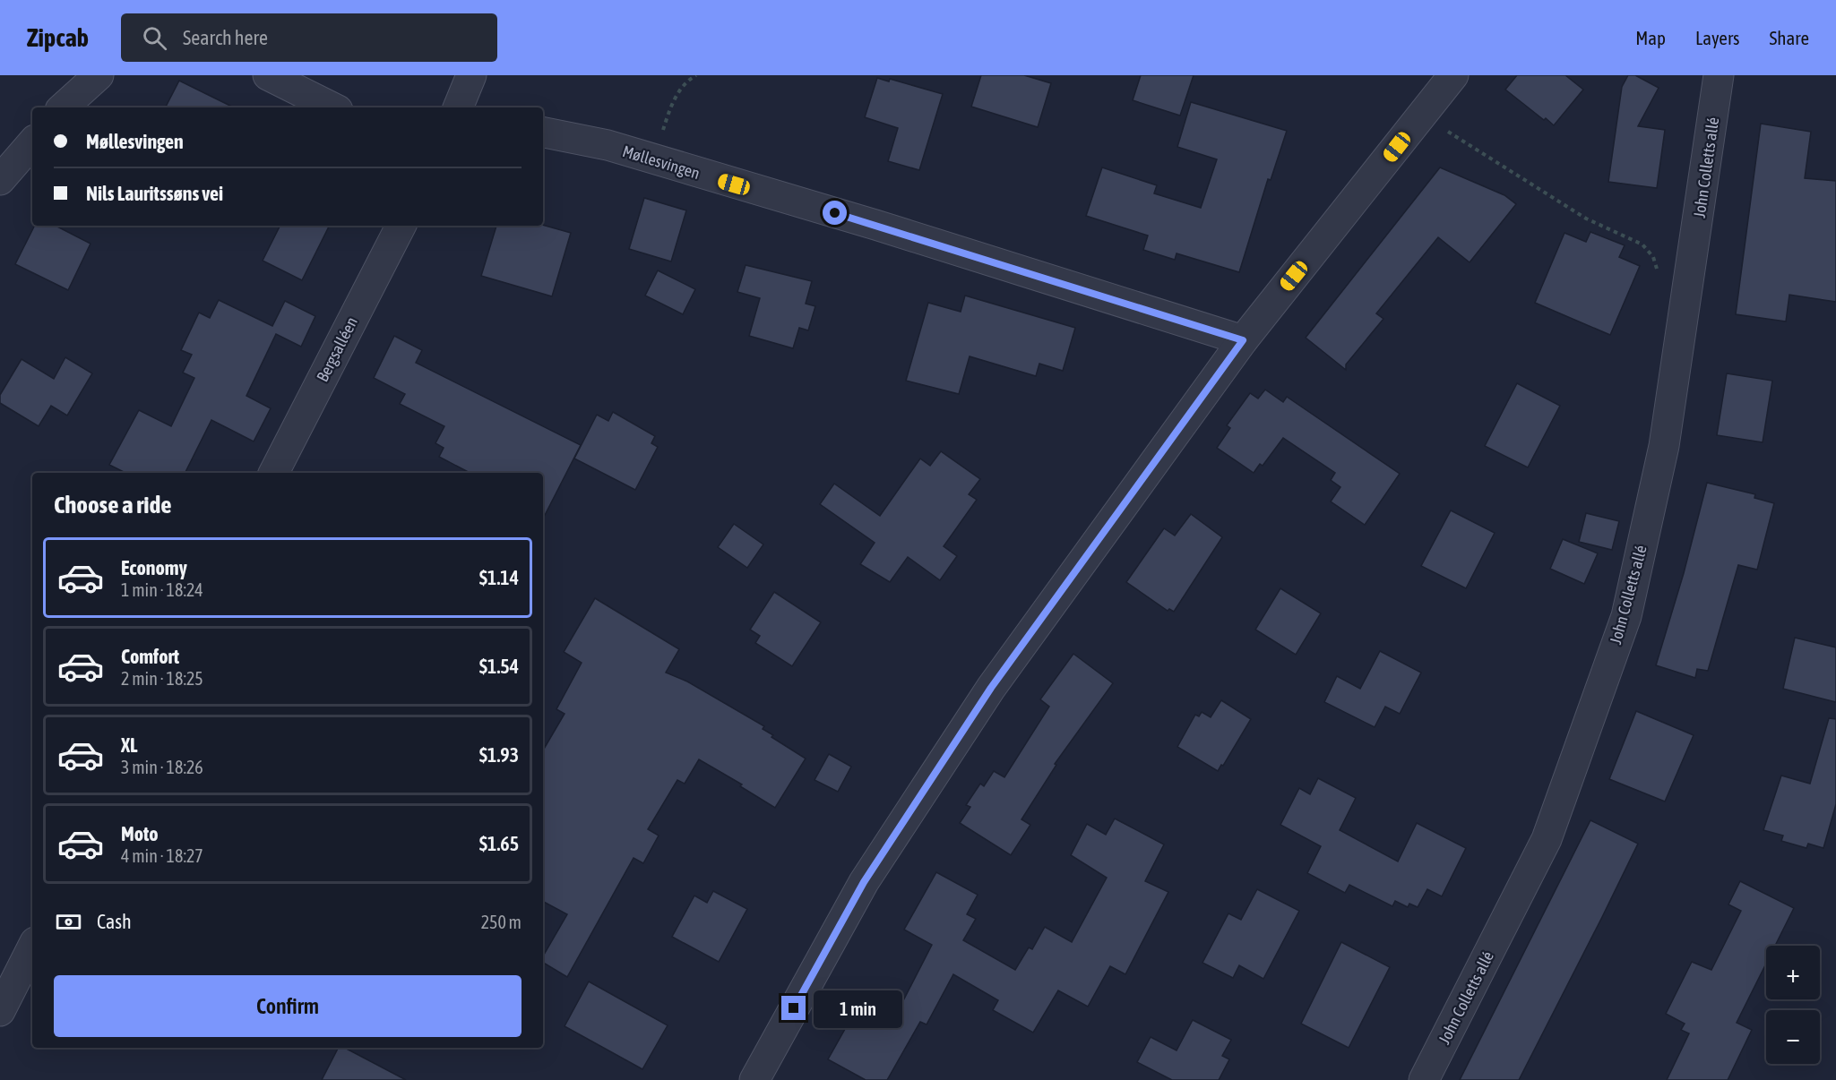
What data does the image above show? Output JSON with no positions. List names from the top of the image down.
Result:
{
  "streets": {
    "street": ["Møllesvingen", "John Colletts allé", "Bergsalléen"]
  },
  "page": {
    "header": "Zipcab",
    "search": "Search here",
    "nav": ["Map", "Layers", "Share"],
    "banner": ["Møllesvingen", "Nils Lauritssøns vei"],
    "heading": "Choose a ride",
    "list": [
      {
        "name": "Economy",
        "note": "1 min · 18:24",
        "value": "$1.14"
      },
      {
        "name": "Comfort",
        "note": "2 min · 18:25",
        "value": "$1.54"
      },
      {
        "name": "XL",
        "note": "3 min · 18:26",
        "value": "$1.93"
      },
      {
        "name": "Moto",
        "note": "4 min · 18:27",
        "value": "$1.65"
      }
    ],
    "pay": ["Cash", "250 m"],
    "map_buttons": ["+", "−"],
    "buttons": "Confirm",
    "bubble": "1 min"
  }
}
